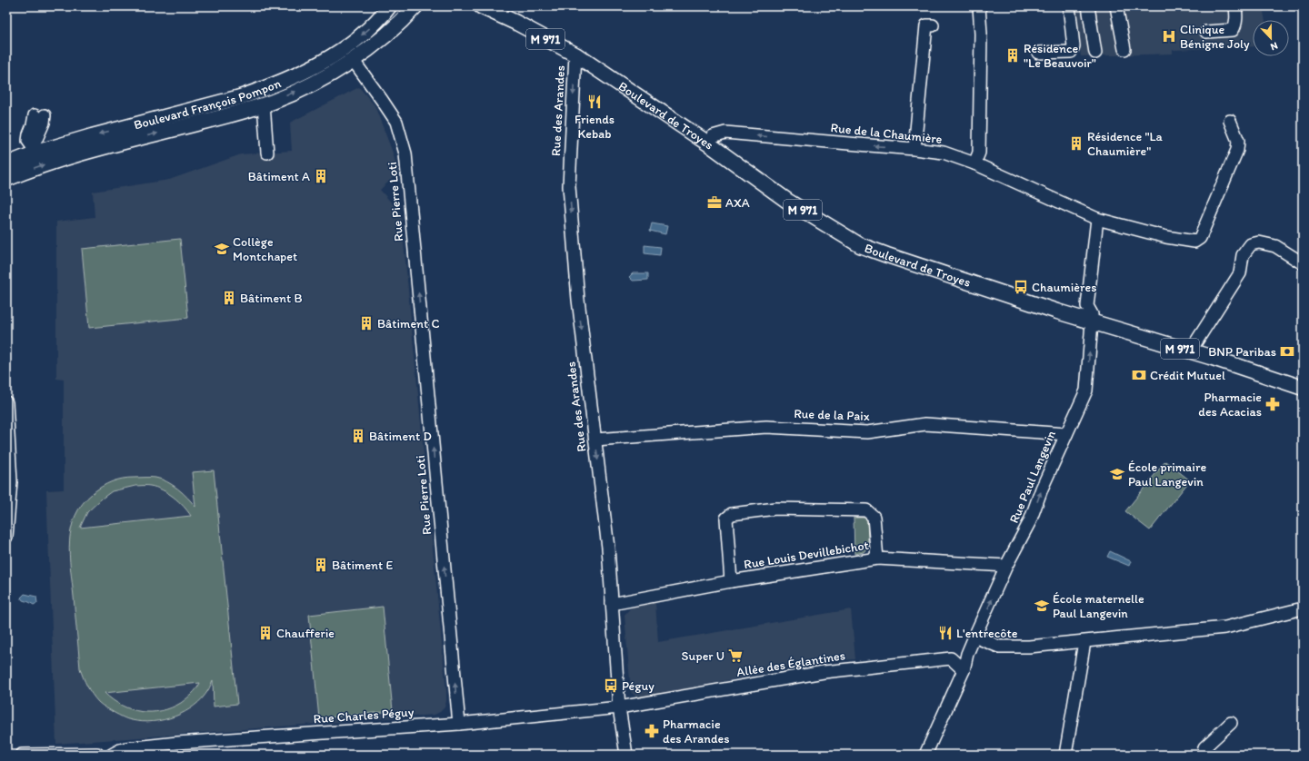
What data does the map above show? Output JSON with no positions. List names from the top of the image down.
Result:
{
  "streets": {
    "main road": ["M 971", "Boulevard François Pompon", "Boulevard de Troyes"],
    "street": [
      "Rue des Arandes",
      "Rue de la Chaumière",
      "Rue Pierre Loti",
      "Rue de la Paix",
      "Rue Paul Langevin",
      "Rue Louis Devillebichot",
      "Allée des Églantines",
      "Rue Charles Péguy"
    ]
  },
  "crossings": [
    ["M 971", "Rue des Arandes"],
    ["M 971", "Boulevard de Troyes"],
    ["Boulevard François Pompon", "Rue Pierre Loti"],
    ["Rue des Arandes", "Boulevard de Troyes"],
    ["Rue des Arandes", "Rue de la Paix"],
    ["Rue des Arandes", "Rue Louis Devillebichot"],
    ["Rue des Arandes", "Allée des Églantines"],
    ["Rue des Arandes", "Rue Charles Péguy"],
    ["Boulevard de Troyes", "Rue de la Chaumière"],
    ["Boulevard de Troyes", "Rue Paul Langevin"],
    ["Rue Pierre Loti", "Rue Charles Péguy"],
    ["Rue de la Paix", "Rue Paul Langevin"],
    ["Rue Paul Langevin", "Rue Louis Devillebichot"],
    ["Rue Paul Langevin", "Allée des Églantines"],
    ["Allée des Églantines", "Rue Charles Péguy"]
  ],
  "one_way": ["Rue des Arandes", "Rue Pierre Loti", "Rue Paul Langevin"],
  "places": {
    "hospital": ["Clinique Bénigne Joly"],
    "building": [
      "Résidence \"Le Beauvoir\"",
      "Résidence \"La Chaumière\"",
      "Bâtiment A",
      "Bâtiment B",
      "Bâtiment C",
      "Bâtiment D",
      "Bâtiment E",
      "Chaufferie"
    ],
    "restaurant": ["Friends Kebab", "L'entrecôte"],
    "office": ["AXA"],
    "school or university": ["Collège Montchapet", "École primaire Paul Langevin", "École maternelle Paul Langevin"],
    "bus stop": ["Chaumières", "Péguy"],
    "bank": ["BNP Paribas", "Crédit Mutuel"],
    "pharmacy": ["Pharmacie des Acacias", "Pharmacie des Arandes"],
    "supermarket": ["Super U"]
  },
  "north": "bottom"
}
